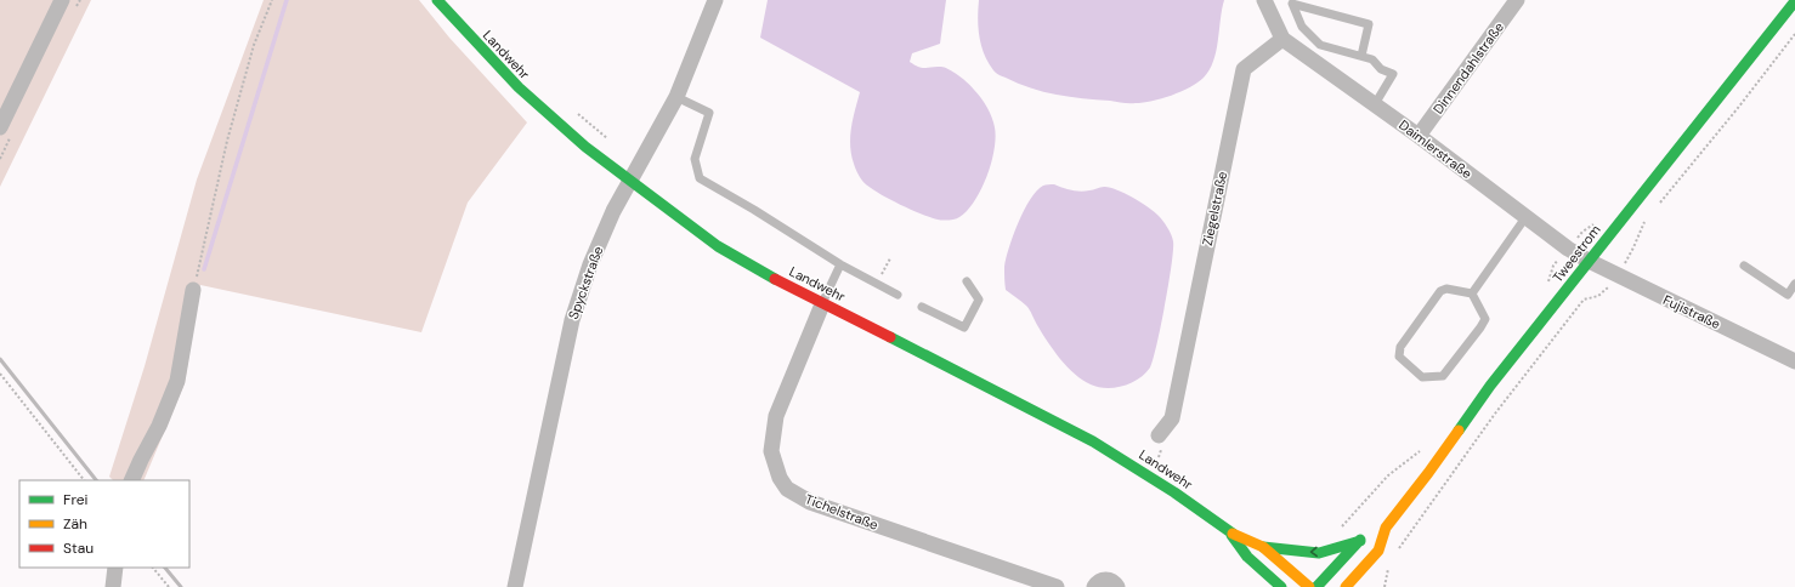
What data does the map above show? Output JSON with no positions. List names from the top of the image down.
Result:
{
  "streets": {
    "main road": ["Landwehr", "Tweestrom"],
    "street": [
      "Dinnendahlstraße",
      "Daimlerstraße",
      "Ziegelstraße",
      "Spyckstraße",
      "Fujistraße",
      "Tichelstraße"
    ]
  },
  "crossings": [
    ["Landwehr", "Spyckstraße"],
    ["Landwehr", "Tichelstraße"],
    ["Dinnendahlstraße", "Daimlerstraße"],
    ["Daimlerstraße", "Ziegelstraße"],
    ["Daimlerstraße", "Tweestrom"],
    ["Daimlerstraße", "Fujistraße"],
    ["Tweestrom", "Fujistraße"]
  ],
  "legend": ["Frei", "Zäh", "Stau"]
}
